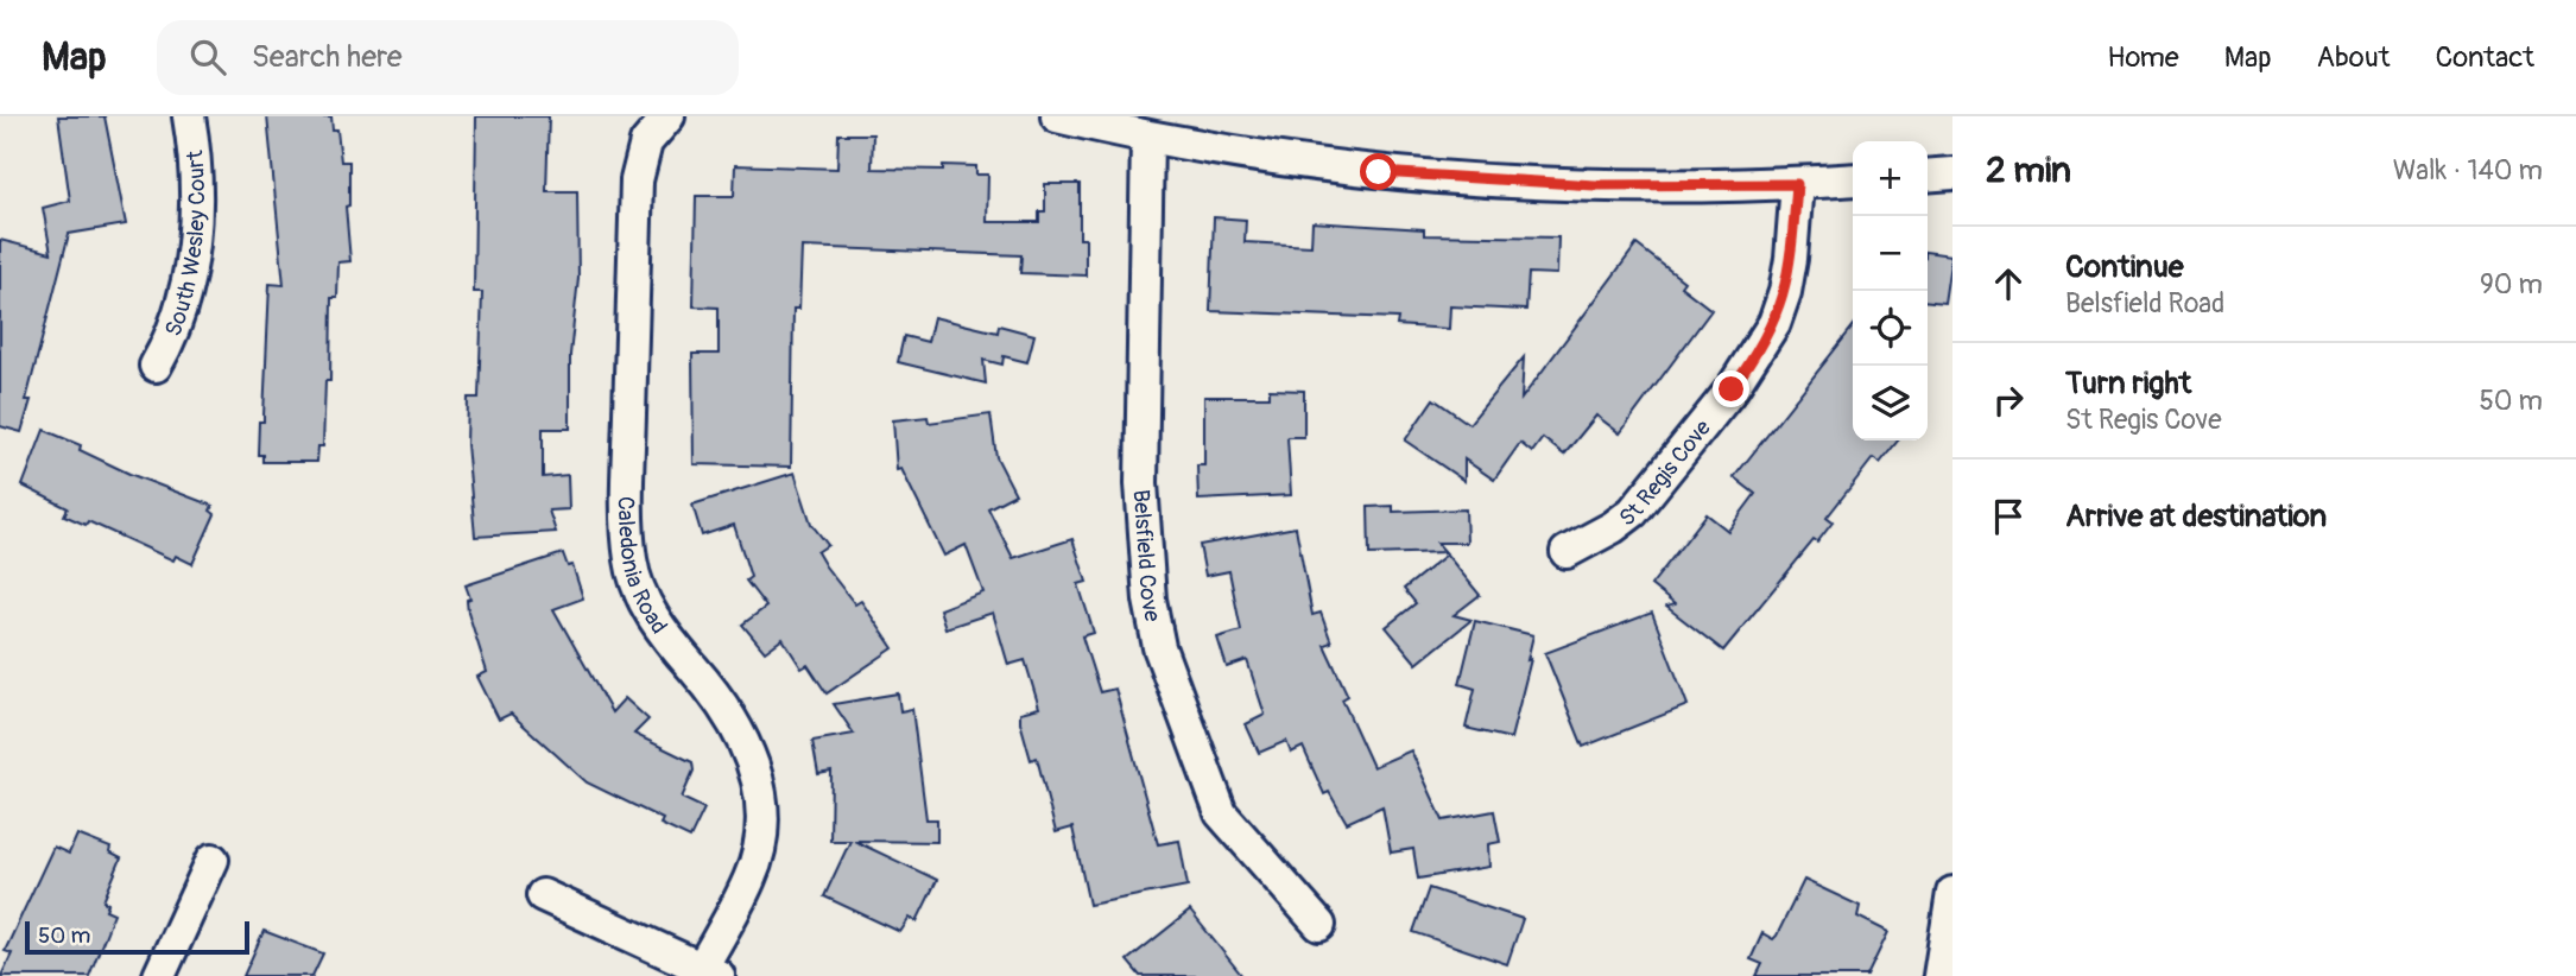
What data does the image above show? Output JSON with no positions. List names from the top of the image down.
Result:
{
  "streets": {
    "street": [
      "South Wesley Court",
      "St Regis Cove",
      "Belsfield Cove",
      "Caledonia Road"
    ]
  },
  "scale_bar": "50 m",
  "page": {
    "header": "Map",
    "search": "Search here",
    "nav": [
      "Home",
      "Map",
      "About",
      "Contact"
    ],
    "heading": ["2 min", "Walk · 140 m"],
    "map_buttons": ["+", "−"],
    "list": [
      ["Continue", "Belsfield Road", "90 m"],
      ["Turn right", "St Regis Cove", "50 m"],
      "Arrive at destination"
    ],
    "scale": "50 m"
  }
}
